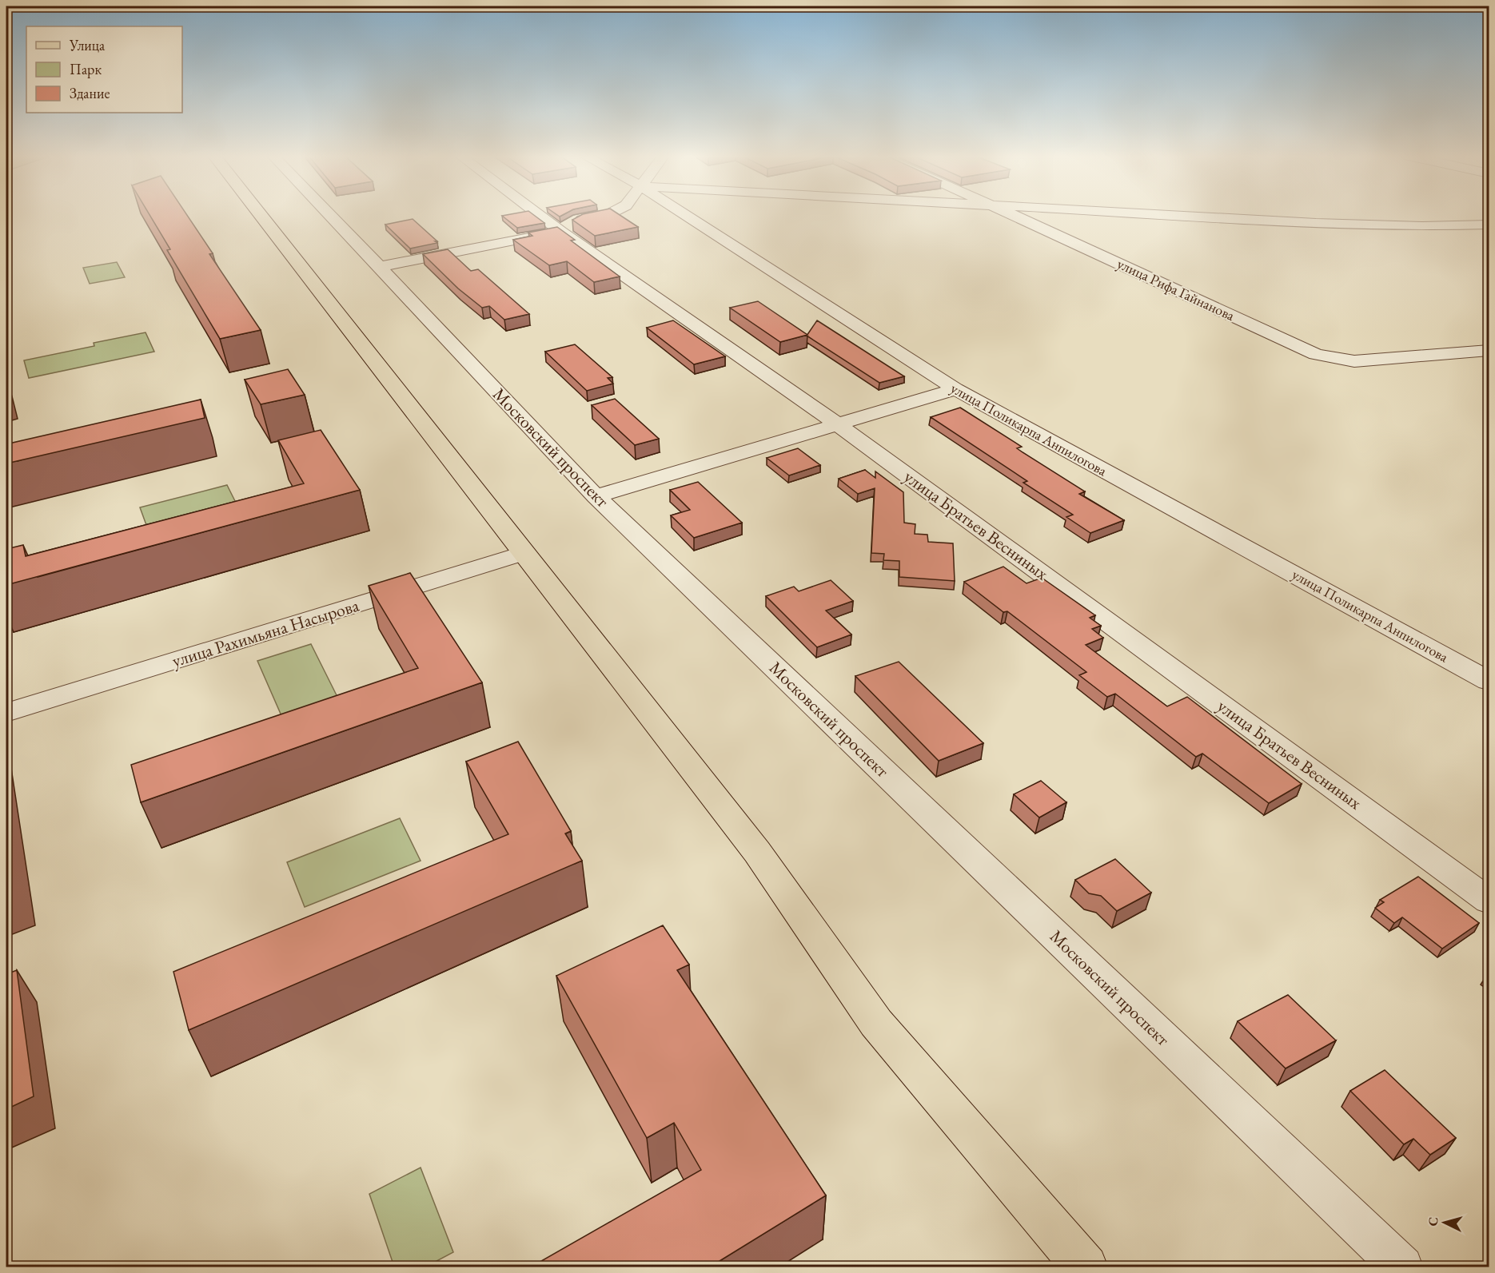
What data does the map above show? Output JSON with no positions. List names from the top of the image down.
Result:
{
  "streets": {
    "street": [
      "улица Рифа Гайнанова",
      "улица Поликарпа Анпилогова",
      "Московский проспект",
      "улица Братьев Весниных",
      "улица Рахимьяна Насырова"
    ]
  },
  "legend": ["Улица", "Парк", "Здание"],
  "north": "left"
}
